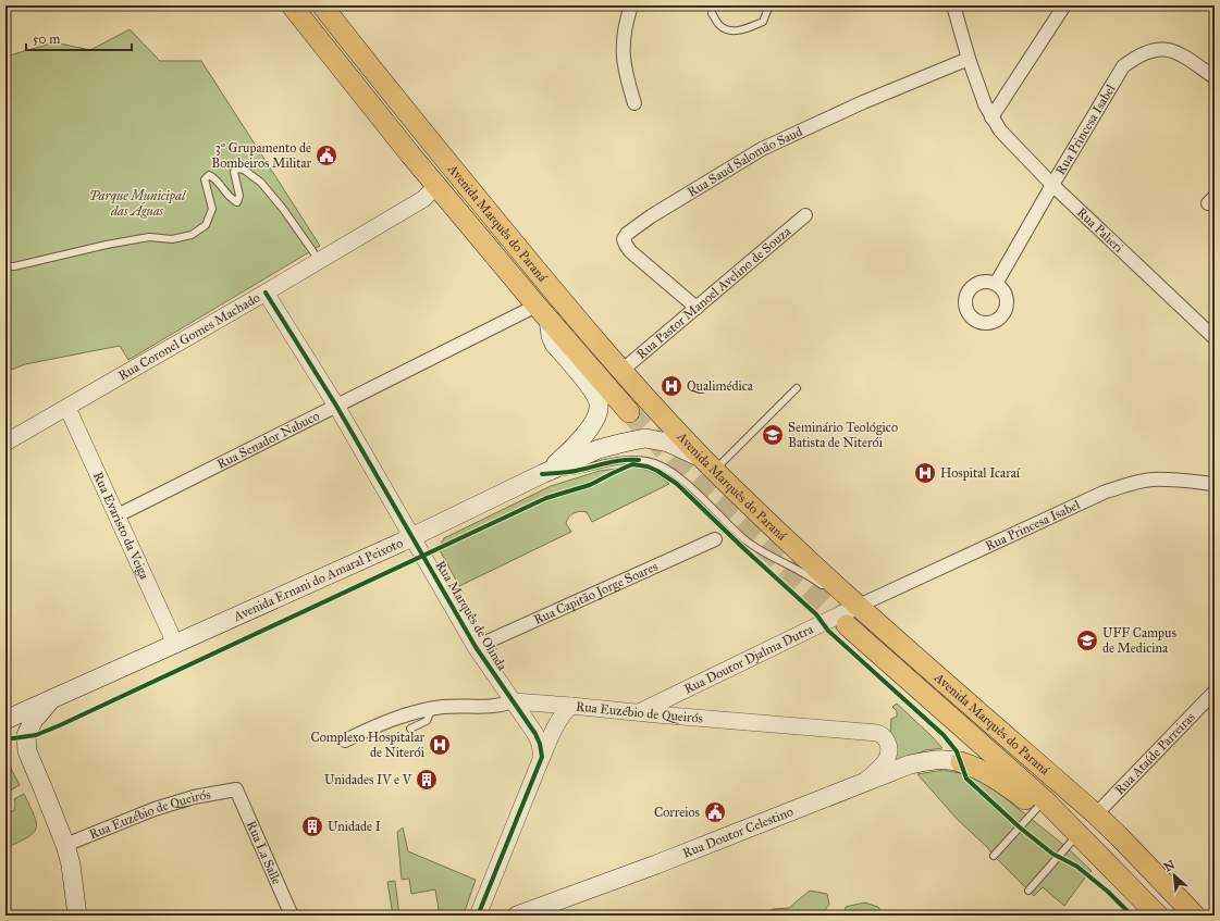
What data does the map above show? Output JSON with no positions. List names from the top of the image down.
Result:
{
  "streets": {
    "main road": ["Avenida Marquês do Paraná", "Avenida Ernani do Amaral Peixoto", "Rua Doutor Celestino"],
    "street": [
      "Rua Princesa Isabel",
      "Rua Saud Salomão Saud",
      "Rua Palieri",
      "Rua Pastor Manoel Avelino de Souza",
      "Rua Coronel Gomes Machado",
      "Rua Senador Nabuco",
      "Rua Evaristo da Veiga",
      "Rua Capitão Jorge Soares",
      "Rua Marquês de Olinda",
      "Rua Doutor Djalma Dutra",
      "Rua Euzébio de Queirós",
      "Rua Ataíde Parreiras",
      "Rua La Salle"
    ]
  },
  "crossings": [
    ["Rua Princesa Isabel", "Avenida Marquês do Paraná"],
    ["Rua Princesa Isabel", "Rua Palieri"],
    ["Rua Princesa Isabel", "Rua Doutor Djalma Dutra"],
    ["Rua Saud Salomão Saud", "Rua Palieri"],
    ["Rua Saud Salomão Saud", "Rua Pastor Manoel Avelino de Souza"],
    ["Avenida Marquês do Paraná", "Rua Pastor Manoel Avelino de Souza"],
    ["Avenida Marquês do Paraná", "Rua Coronel Gomes Machado"],
    ["Avenida Marquês do Paraná", "Rua Senador Nabuco"],
    ["Avenida Marquês do Paraná", "Avenida Ernani do Amaral Peixoto"],
    ["Avenida Marquês do Paraná", "Rua Doutor Djalma Dutra"],
    ["Avenida Marquês do Paraná", "Rua Ataíde Parreiras"],
    ["Rua Coronel Gomes Machado", "Rua Evaristo da Veiga"],
    ["Rua Coronel Gomes Machado", "Rua Marquês de Olinda"],
    ["Rua Senador Nabuco", "Rua Evaristo da Veiga"],
    ["Rua Senador Nabuco", "Rua Marquês de Olinda"],
    ["Rua Evaristo da Veiga", "Avenida Ernani do Amaral Peixoto"],
    ["Avenida Ernani do Amaral Peixoto", "Rua Marquês de Olinda"],
    ["Rua Capitão Jorge Soares", "Rua Marquês de Olinda"],
    ["Rua Marquês de Olinda", "Rua Euzébio de Queirós"],
    ["Rua Doutor Djalma Dutra", "Rua Euzébio de Queirós"],
    ["Rua Euzébio de Queirós", "Rua Doutor Celestino"],
    ["Rua Euzébio de Queirós", "Rua La Salle"]
  ],
  "parks": ["Parque Municipal das Águas"],
  "places": {
    "public building": ["3º Grupamento de Bombeiros Militar", "Correios"],
    "hospital": ["Qualimédica", "Hospital Icaraí", "Complexo Hospitalar de Niterói"],
    "school or university": ["Seminário Teológico Batista de Niterói", "UFF Campus de Medicina"],
    "building": ["Unidades IV e V", "Unidade I"]
  },
  "scale_bar": "50 m",
  "north": "top left"
}
